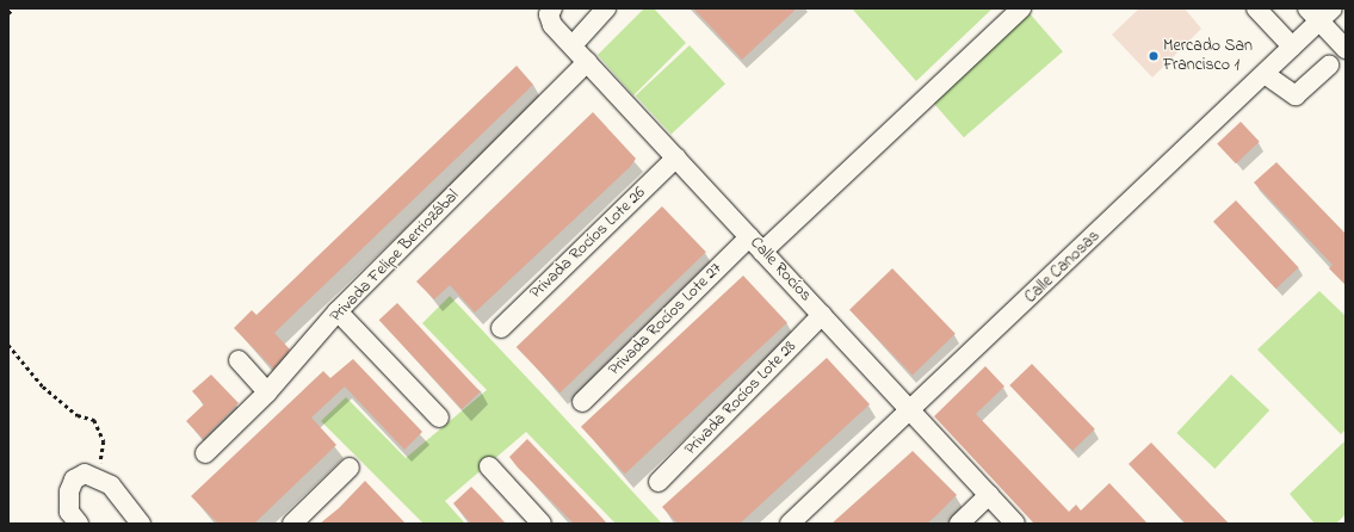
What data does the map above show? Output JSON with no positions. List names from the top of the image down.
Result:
{
  "streets": {
    "street": [
      "Privada Rocíos Lote 26",
      "Privada Felipe Berriozábal",
      "Calle Canosas",
      "Calle Rocíos",
      "Privada Rocíos Lote 27",
      "Privada Rocíos Lote 28"
    ]
  },
  "crossings": [
    ["Privada Rocíos Lote 26", "Calle Rocíos"],
    ["Privada Felipe Berriozábal", "Calle Rocíos"],
    ["Calle Canosas", "Calle Rocíos"],
    ["Calle Rocíos", "Privada Rocíos Lote 27"],
    ["Calle Rocíos", "Privada Rocíos Lote 28"]
  ],
  "places": ["Mercado San Francisco 1"]
}
